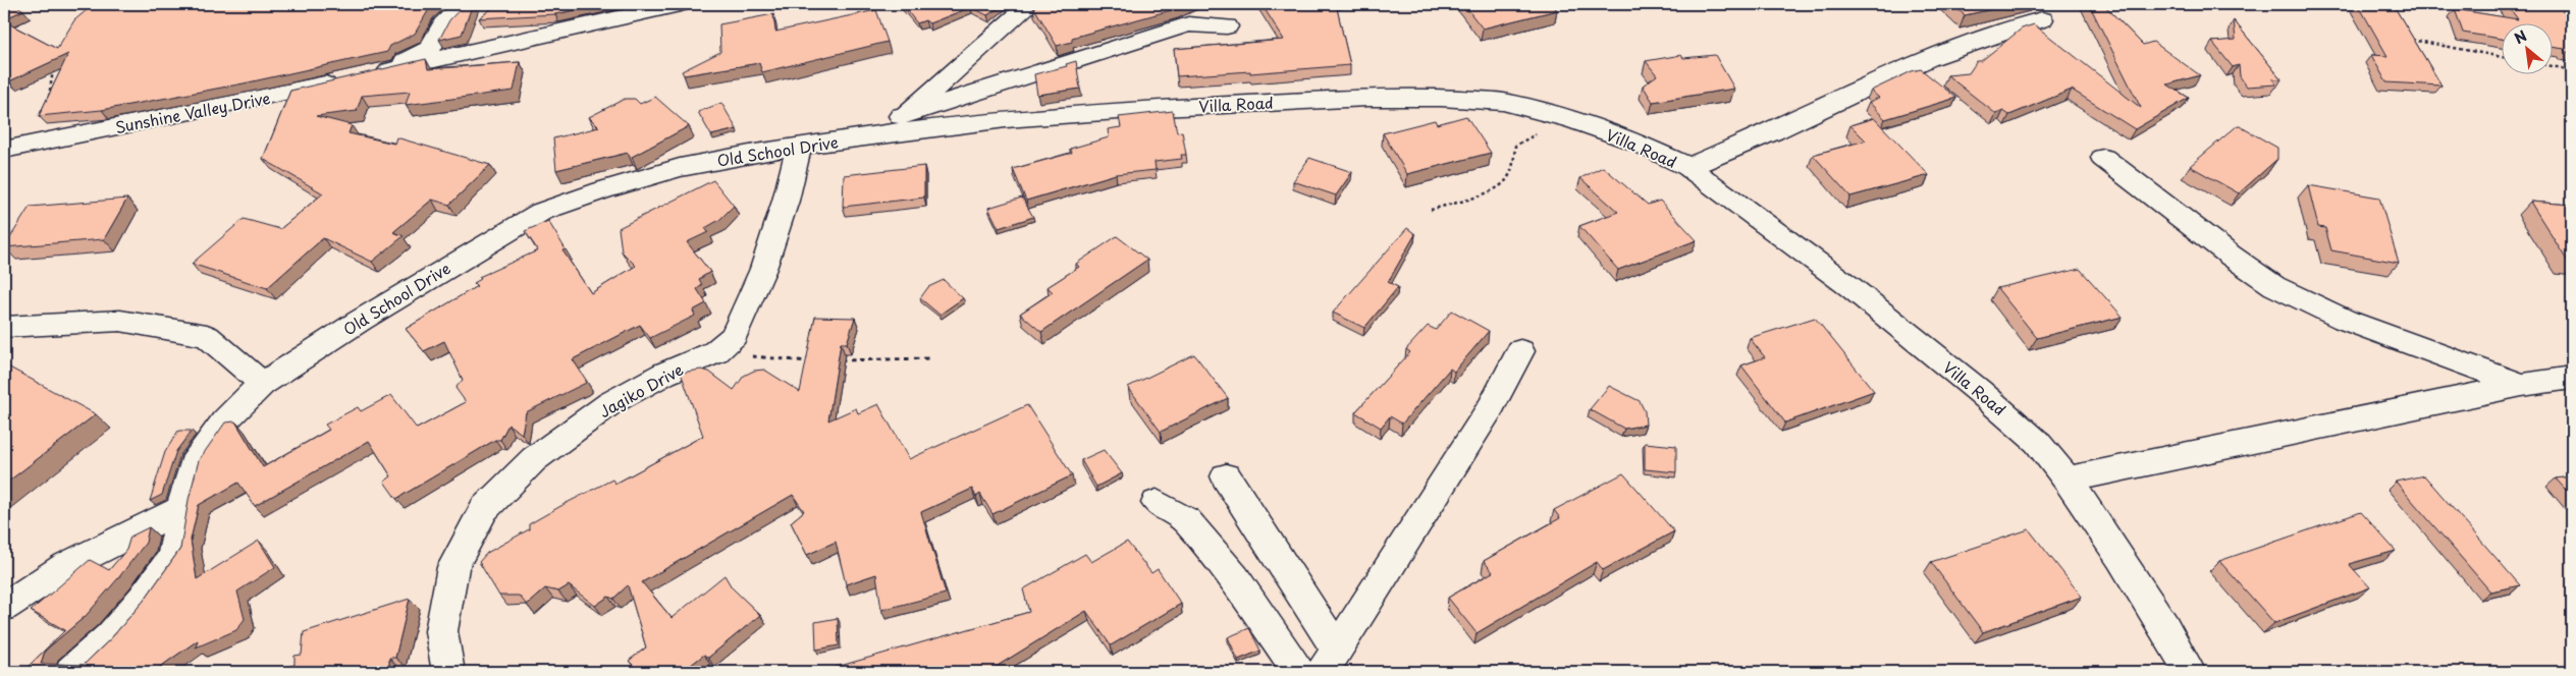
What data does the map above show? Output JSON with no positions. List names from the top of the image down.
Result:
{
  "streets": {
    "street": [
      "Villa Road",
      "Sunshine Valley Drive",
      "Old School Drive",
      "Jagiko Drive"
    ]
  },
  "crossings": [
    ["Villa Road", "Old School Drive"],
    ["Old School Drive", "Jagiko Drive"]
  ],
  "north": "top left"
}
